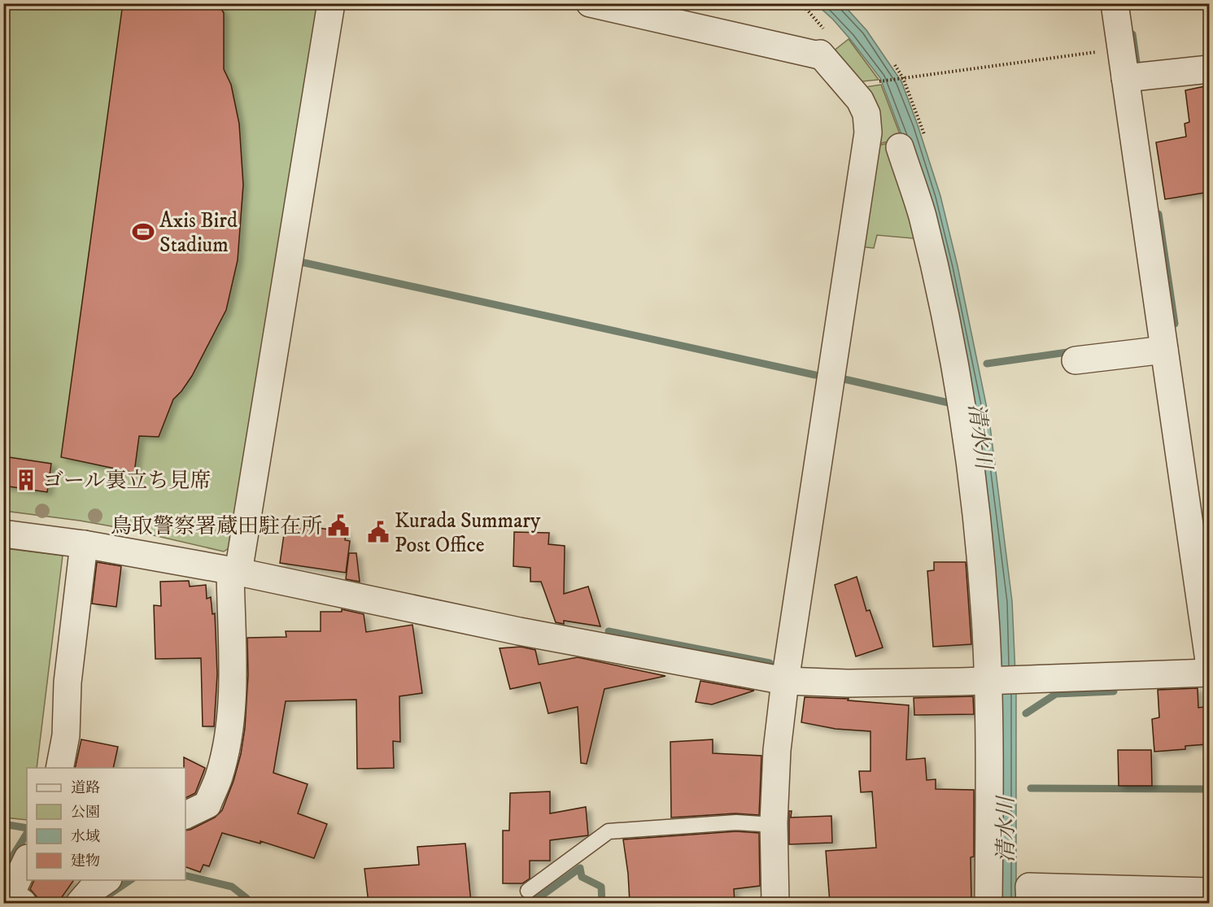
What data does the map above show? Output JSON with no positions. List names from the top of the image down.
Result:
{
  "water": ["清水川"],
  "places": {
    "sports": ["Axis Bird Stadium"],
    "building": ["ゴール裏立ち見席"],
    "public building": ["鳥取警察署蔵田駐在所", "Kurada Summary Post Office"]
  },
  "legend": [
    "道路",
    "公園",
    "水域",
    "建物"
  ]
}
